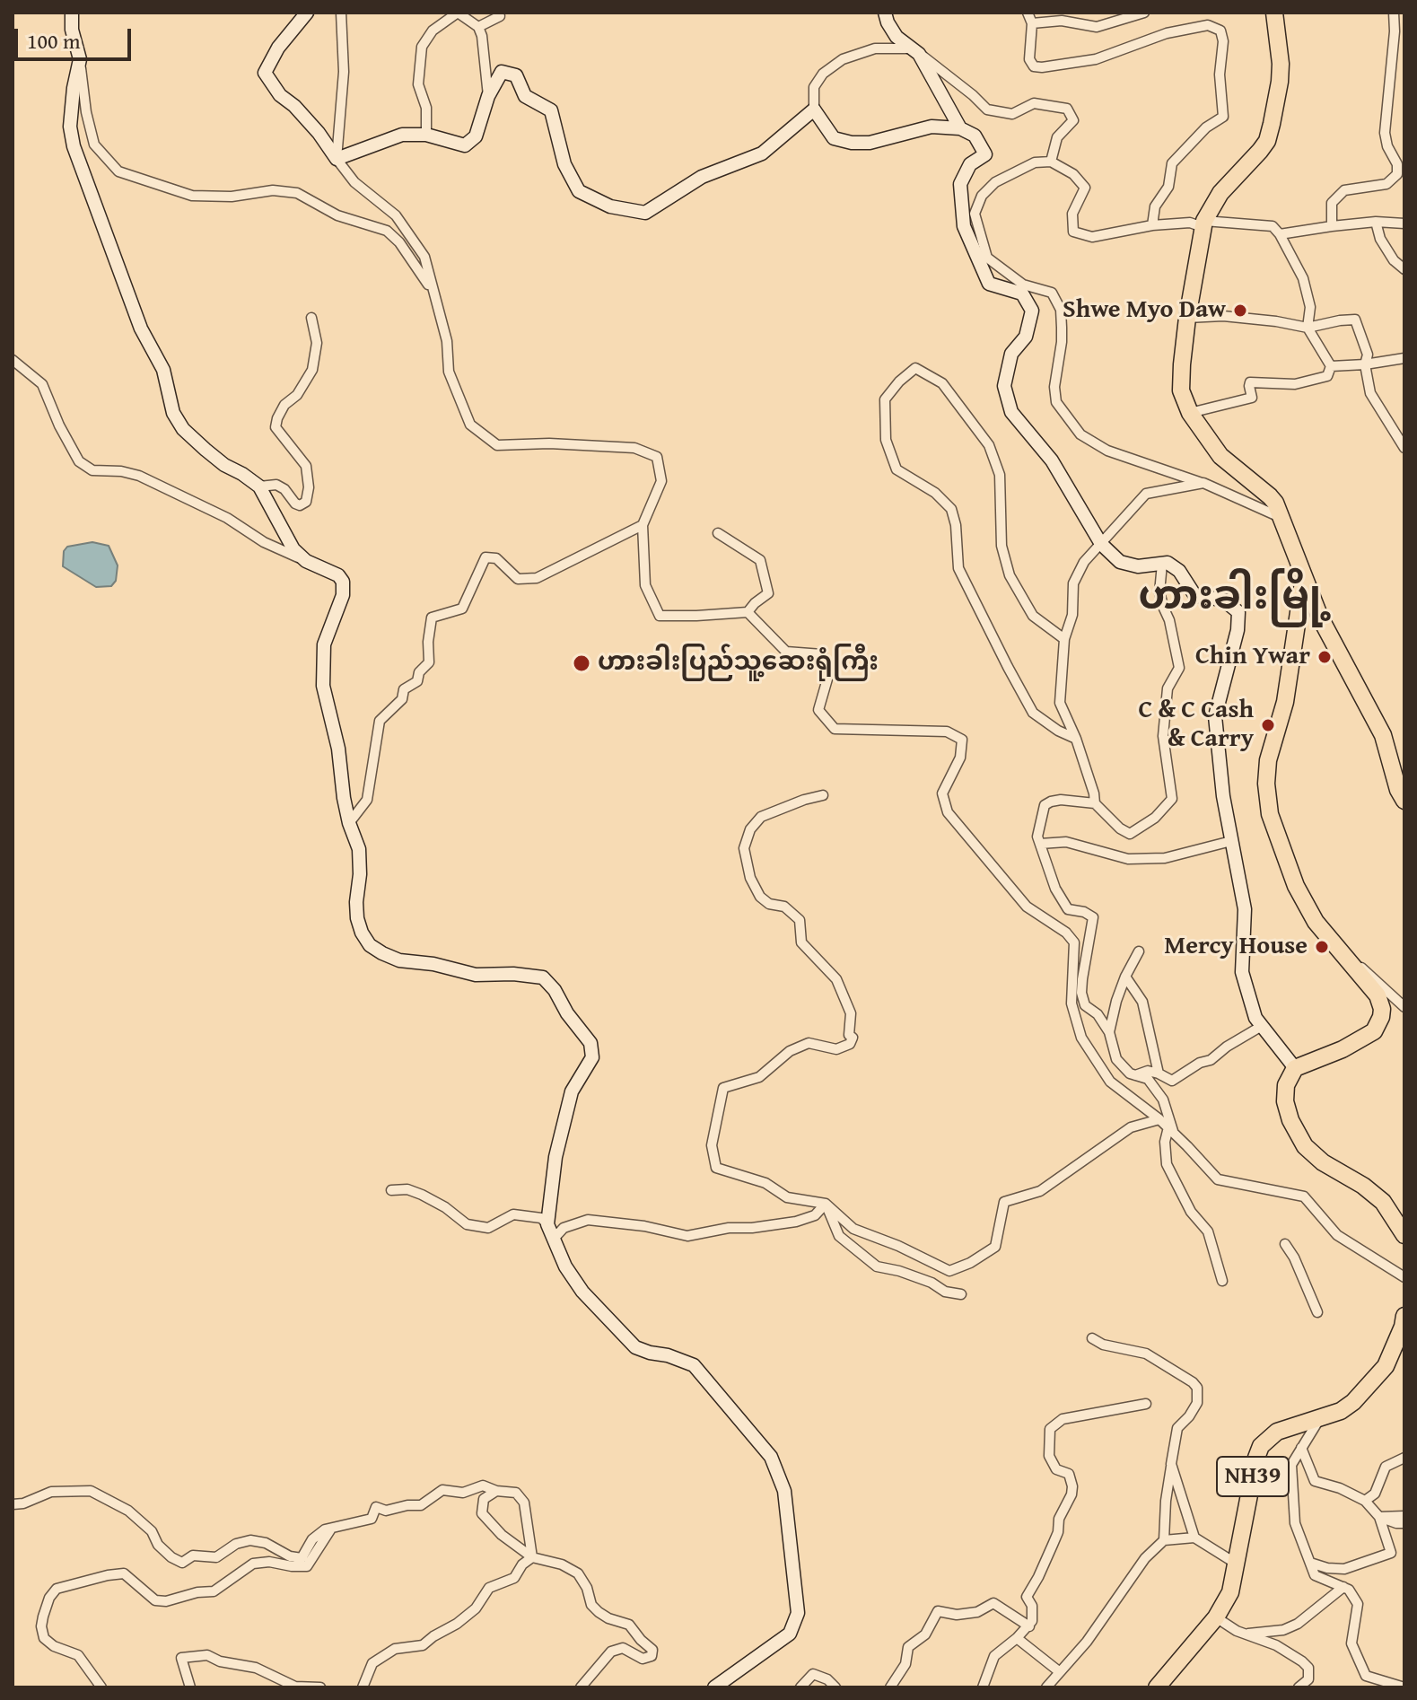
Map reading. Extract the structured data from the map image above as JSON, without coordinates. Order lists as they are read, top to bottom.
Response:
{
  "streets": {
    "highway": ["NH39"]
  },
  "districts": ["ဟားခါးမြို့"],
  "places": [
    "Shwe Myo Daw",
    "Chin Ywar",
    "ဟားခါးပြည်သူ့ဆေးရုံကြီး",
    "C & C Cash & Carry",
    "Mercy House"
  ],
  "scale_bar": "100 m"
}
